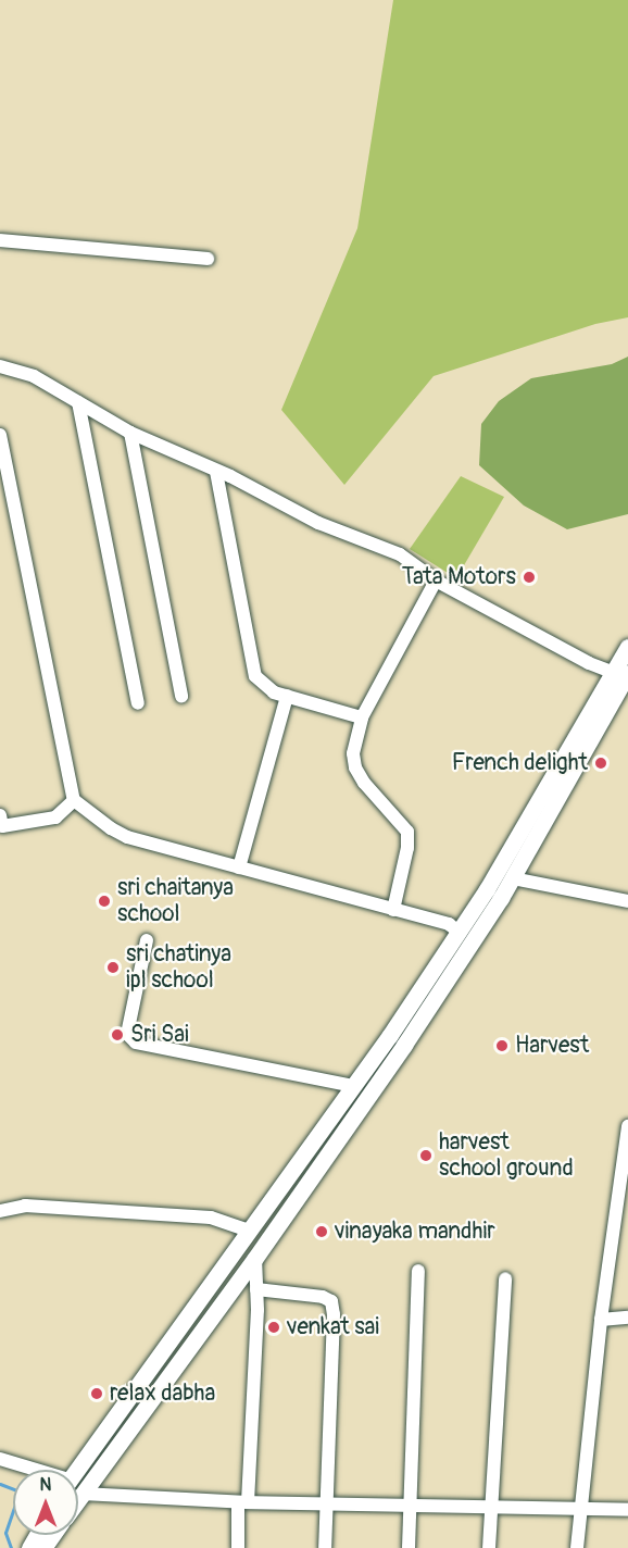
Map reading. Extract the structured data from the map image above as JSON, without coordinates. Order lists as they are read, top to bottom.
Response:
{
  "places": [
    "Tata Motors",
    "French delight",
    "sri chaitanya school",
    "sri chatinya ipl school",
    "Sri Sai",
    "Harvest",
    "harvest school ground",
    "vinayaka mandhir",
    "venkat sai",
    "relax dabha"
  ],
  "north": "top"
}
